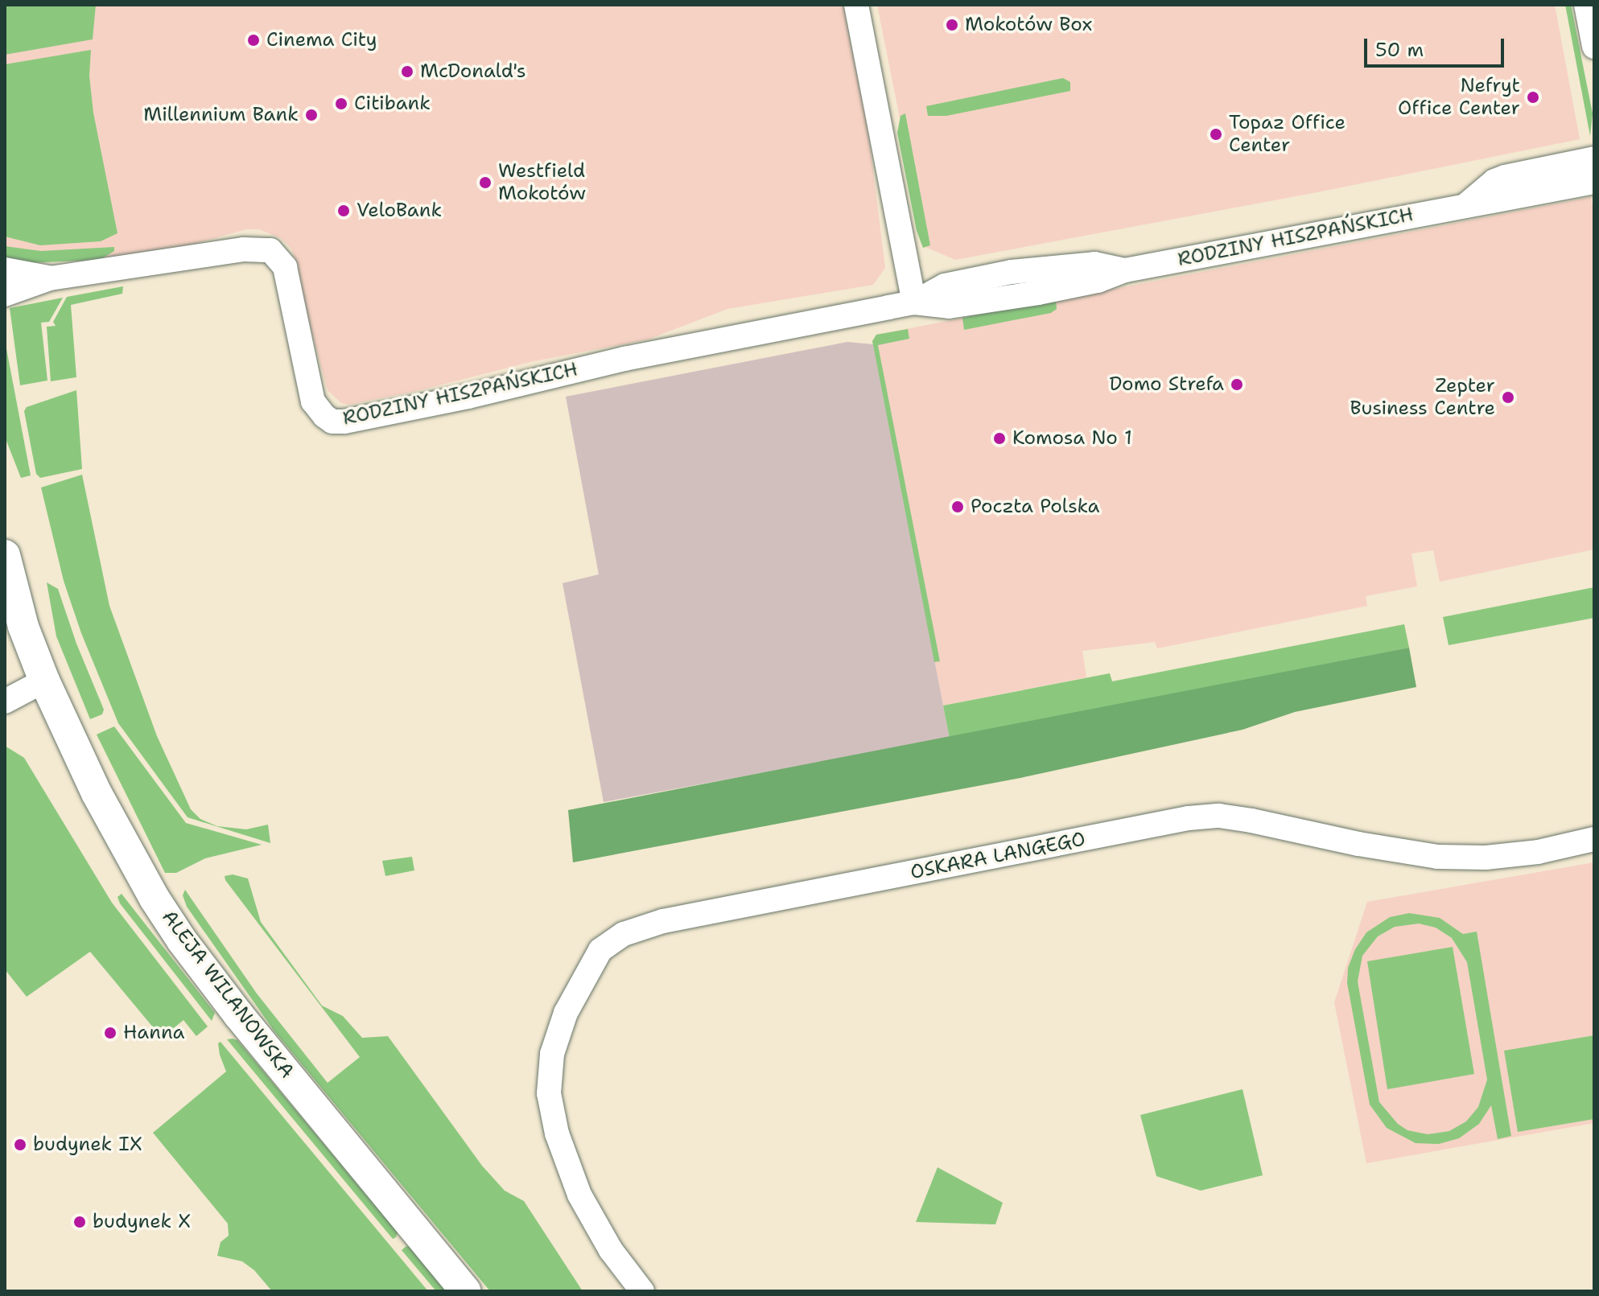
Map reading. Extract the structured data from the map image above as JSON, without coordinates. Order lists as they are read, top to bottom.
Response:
{
  "streets": {
    "main road": ["ALEJA WILANOWSKA"],
    "street": ["RODZINY HISZPAŃSKICH", "OSKARA LANGEGO"]
  },
  "places": [
    "Mokotów Box",
    "Cinema City",
    "McDonald's",
    "Nefryt Office Center",
    "Citibank",
    "Millennium Bank",
    "Topaz Office Center",
    "Westfield Mokotów",
    "VeloBank",
    "Domo Strefa",
    "Zepter Business Centre",
    "Komosa No 1",
    "Poczta Polska",
    "Hanna",
    "budynek IX",
    "budynek X"
  ],
  "scale_bar": "50 m"
}
